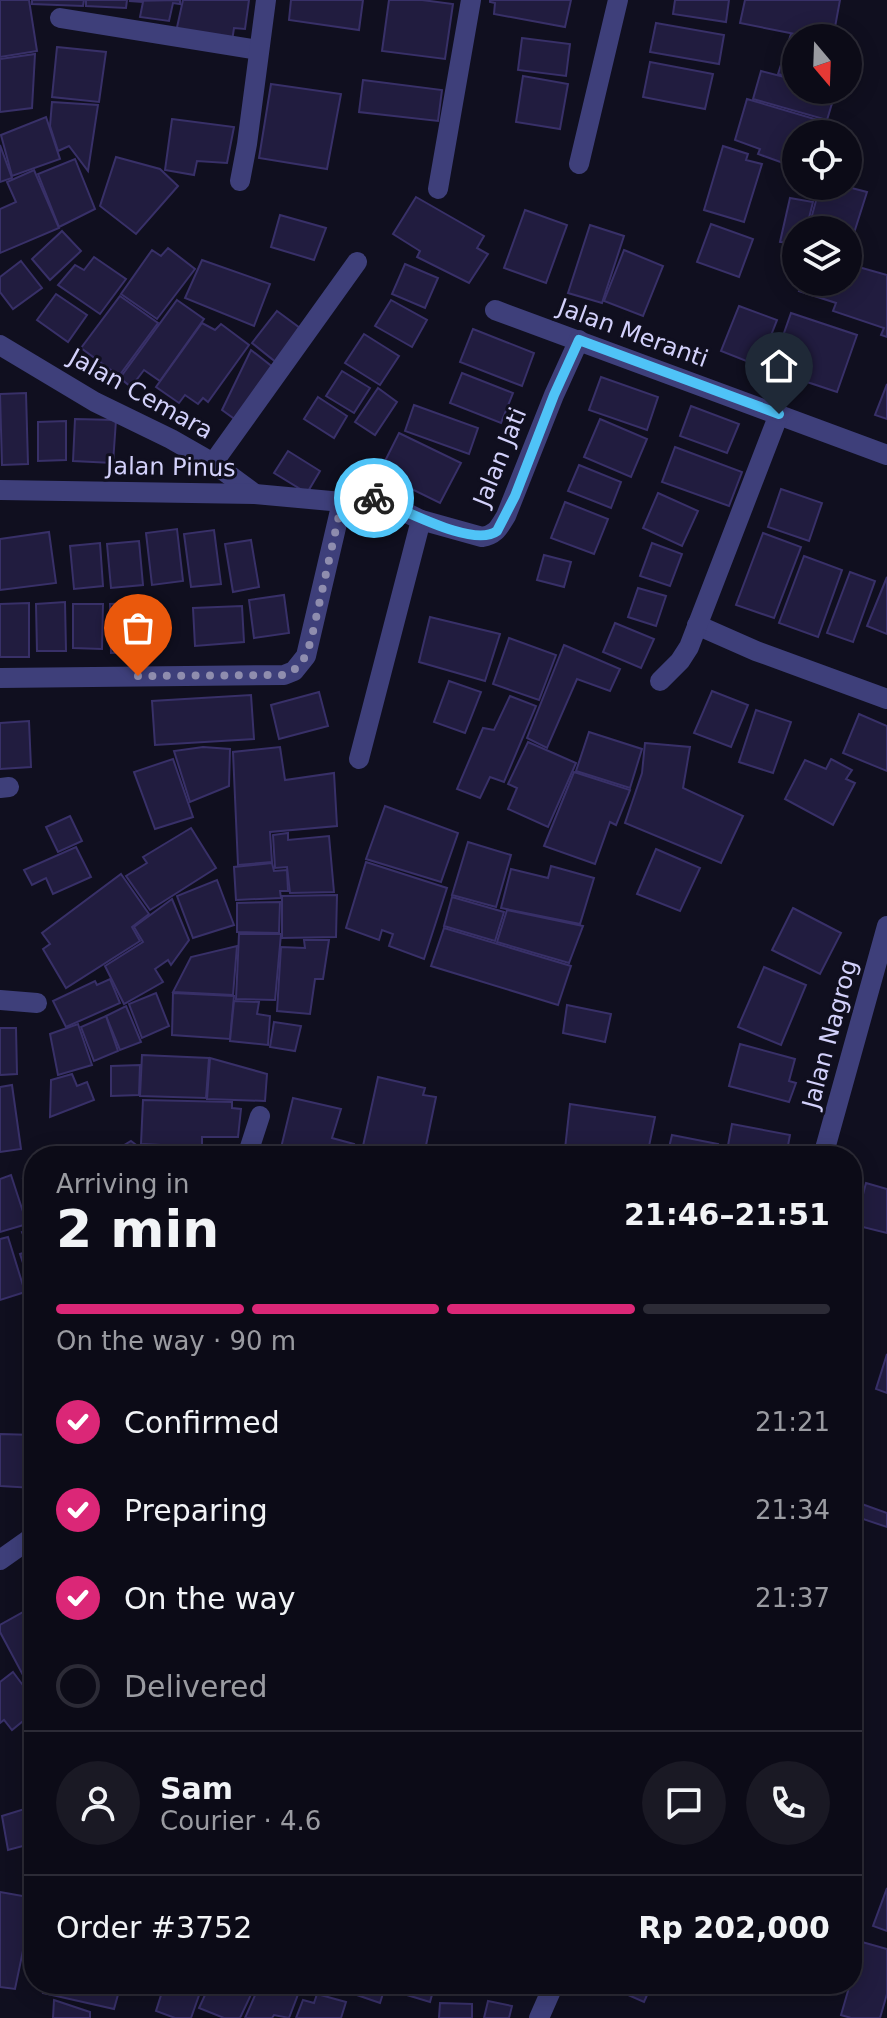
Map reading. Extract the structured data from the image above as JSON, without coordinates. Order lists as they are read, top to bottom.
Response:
{
  "streets": {
    "street": [
      "Jalan Meranti",
      "Jalan Cemara",
      "Jalan Jati",
      "Jalan Pinus",
      "Jalan Nagrog"
    ]
  },
  "crossings": [
    ["Jalan Meranti", "Jalan Jati"],
    ["Jalan Cemara", "Jalan Pinus"],
    ["Jalan Jati", "Jalan Pinus"]
  ],
  "north": "bottom",
  "page": {
    "heading": ["2 min", "Arriving in", "21:46–21:51"],
    "panel": [
      "Sam",
      "Courier · 4.6",
      "Order #3752",
      "Rp 202,000"
    ],
    "bar": "On the way · 90 m",
    "list": [
      ["Confirmed", "21:21"],
      ["Preparing", "21:34"],
      ["On the way", "21:37"],
      "Delivered"
    ]
  }
}
